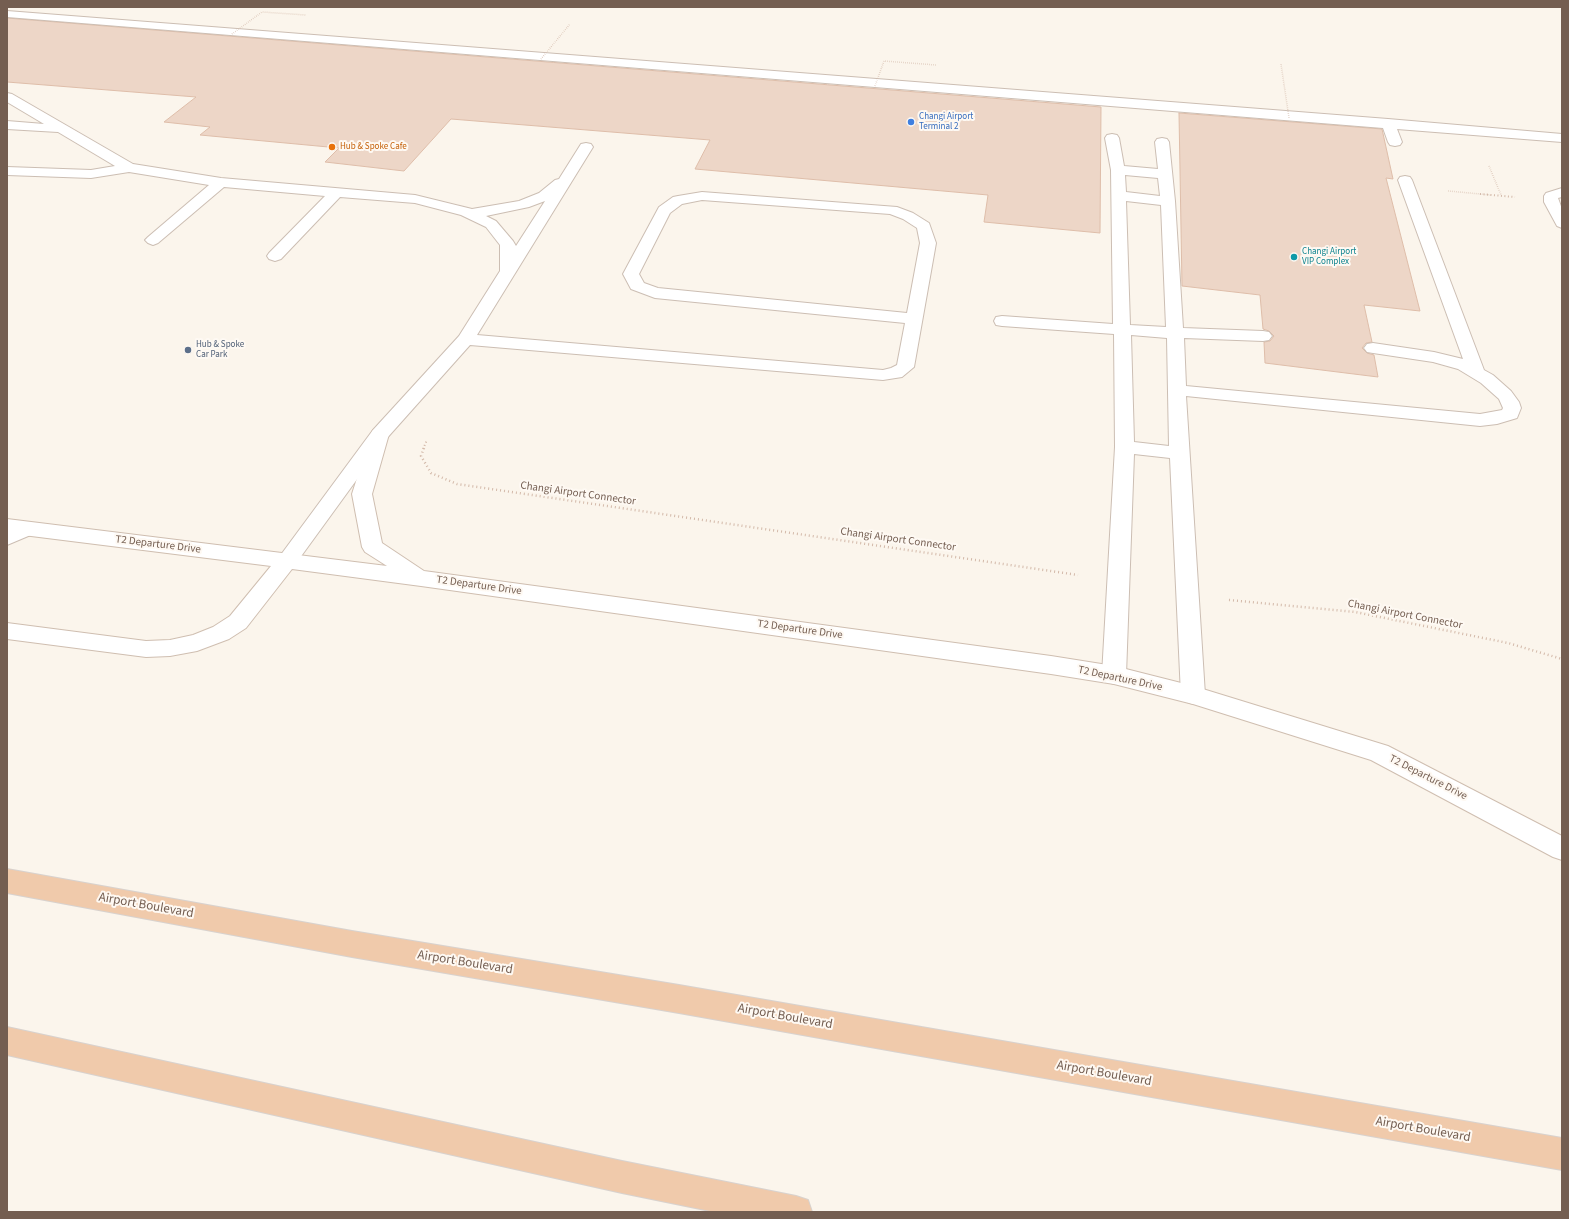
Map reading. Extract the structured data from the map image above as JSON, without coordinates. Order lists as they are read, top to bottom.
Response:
{
  "streets": {
    "highway": ["Airport Boulevard"],
    "main road": ["T2 Departure Drive"],
    "path": ["Changi Airport Connector"]
  },
  "places": [
    "Changi Airport Terminal 2",
    "Hub & Spoke Cafe",
    "Changi Airport VIP Complex",
    "Hub & Spoke Car Park"
  ]
}
